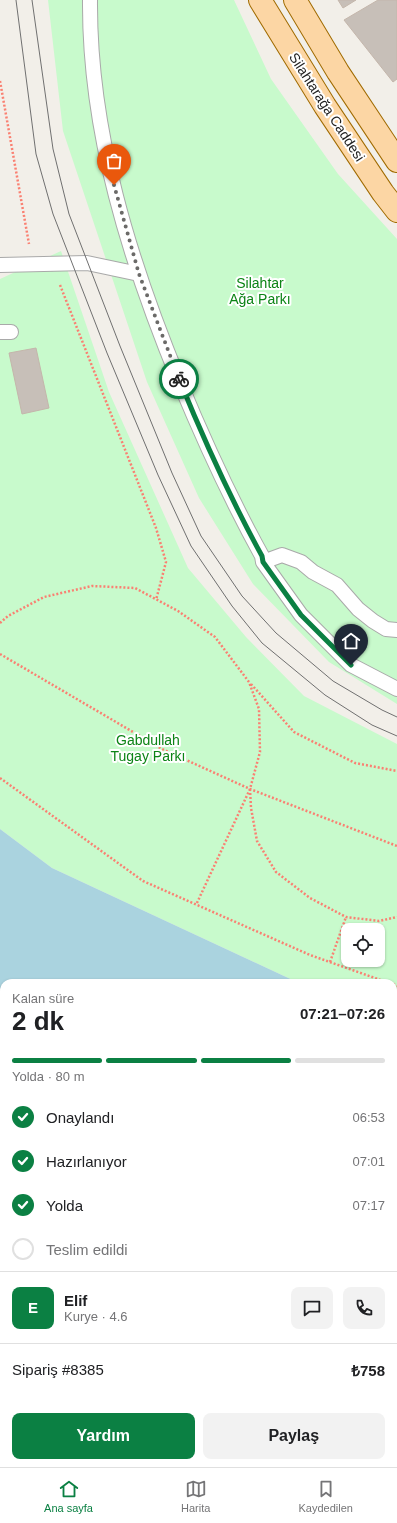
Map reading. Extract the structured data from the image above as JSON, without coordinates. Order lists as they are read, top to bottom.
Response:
{
  "streets": {
    "main road": ["Silahtarağa Caddesi"]
  },
  "parks": ["Silahtar Ağa Parkı", "Gabdullah Tugay Parkı"],
  "page": {
    "heading": ["2 dk", "Kalan süre", "07:21–07:26"],
    "panel": [
      "Elif",
      "Kurye · 4.6",
      "Sipariş #8385",
      "₺758"
    ],
    "bar": "Yolda · 80 m",
    "list": [
      ["Onaylandı", "06:53"],
      ["Hazırlanıyor", "07:01"],
      ["Yolda", "07:17"],
      "Teslim edildi"
    ],
    "round": "E",
    "buttons": ["Yardım", "Paylaş"],
    "tabs": ["Ana sayfa", "Harita", "Kaydedilen"]
  }
}
